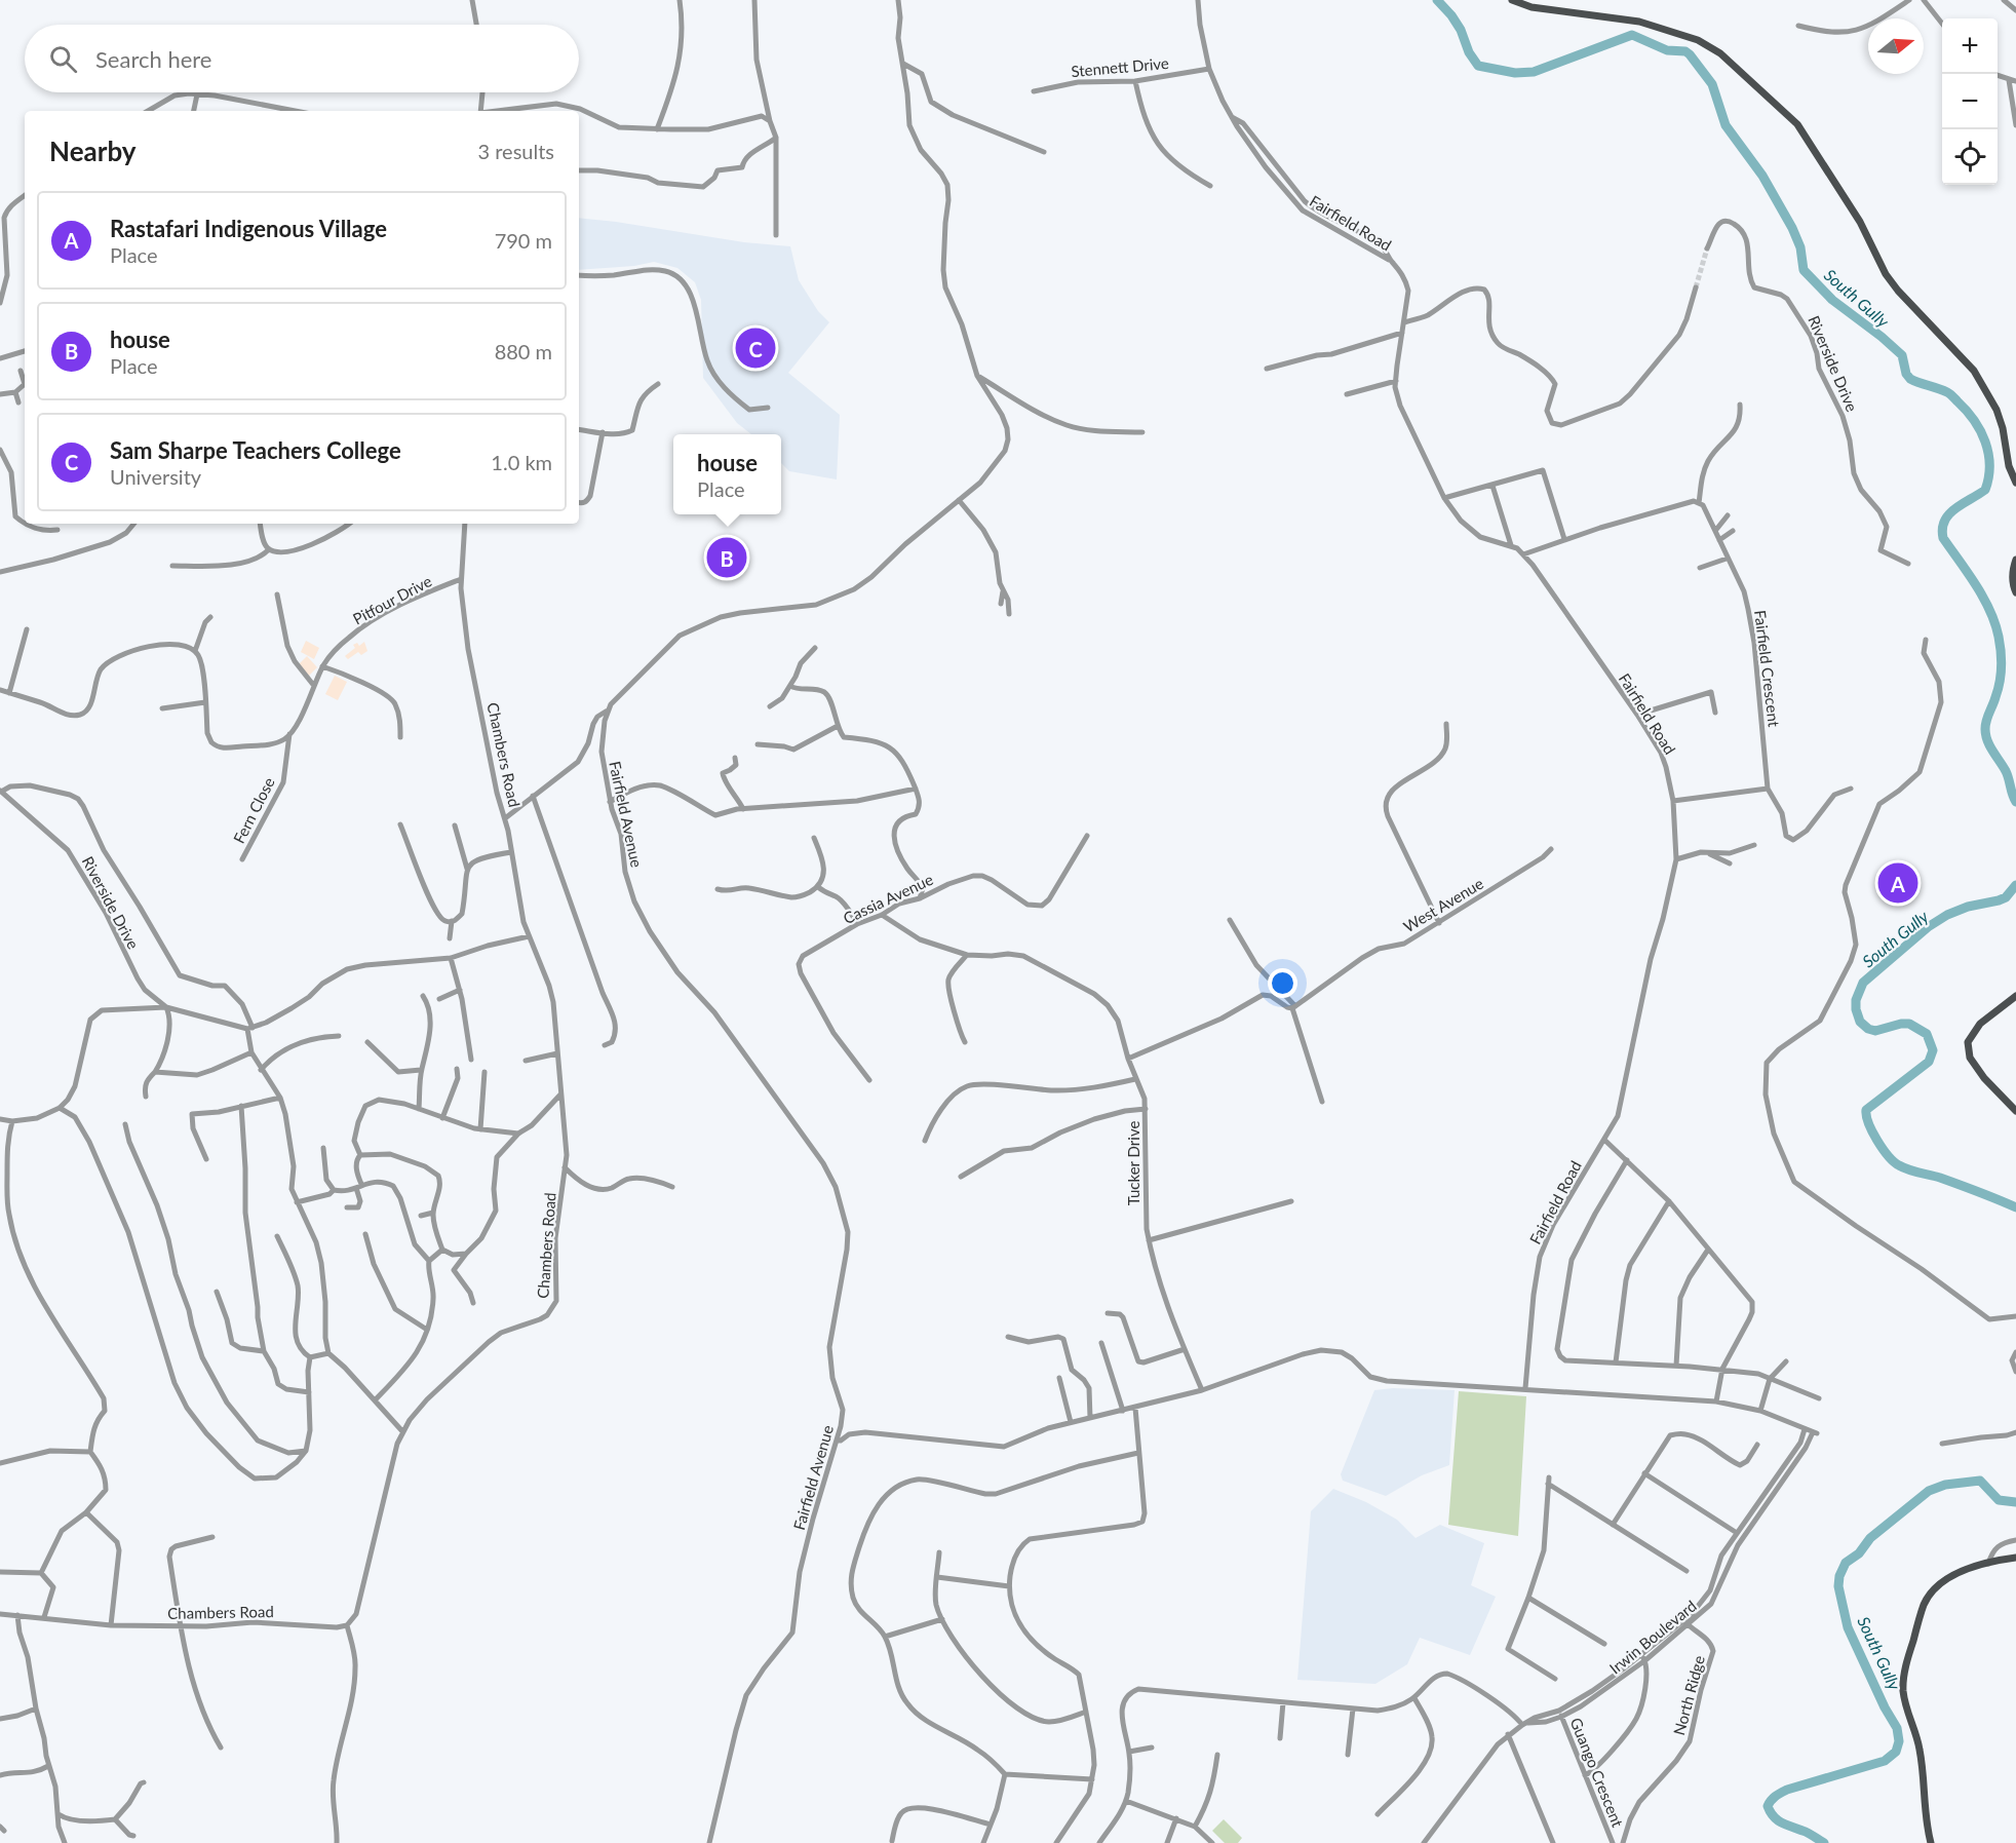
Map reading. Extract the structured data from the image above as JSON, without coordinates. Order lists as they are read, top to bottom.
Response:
{
  "streets": {
    "street": [
      "Stennett Drive",
      "Fairfield Road",
      "Riverside Drive",
      "Pitfour Drive",
      "Fairfield Crescent",
      "Chambers Road",
      "Fern Close",
      "Fairfield Avenue",
      "Cassia Avenue",
      "West Avenue",
      "Tucker Drive",
      "Irwin Boulevard",
      "North Ridge",
      "Guango Crescent"
    ]
  },
  "crossings": [
    ["Stennett Drive", "Fairfield Road"],
    ["Pitfour Drive", "Chambers Road"],
    ["Pitfour Drive", "Fern Close"],
    ["Cassia Avenue", "Tucker Drive"],
    ["Irwin Boulevard", "North Ridge"],
    ["Irwin Boulevard", "Guango Crescent"]
  ],
  "water": ["South Gully"],
  "north": "right",
  "page": {
    "map_buttons": ["+", "−"],
    "search": "Search here",
    "heading": ["Nearby", "3 results"],
    "list": [
      {
        "mark": "A",
        "name": "Rastafari Indigenous Village",
        "note": "Place",
        "value": "790 m"
      },
      {
        "mark": "B",
        "name": "house",
        "note": "Place",
        "value": "880 m"
      },
      {
        "mark": "C",
        "name": "Sam Sharpe Teachers College",
        "note": "University",
        "value": "1.0 km"
      }
    ],
    "pins": ["C", "B", "A"],
    "popup": ["house", "Place"]
  }
}
